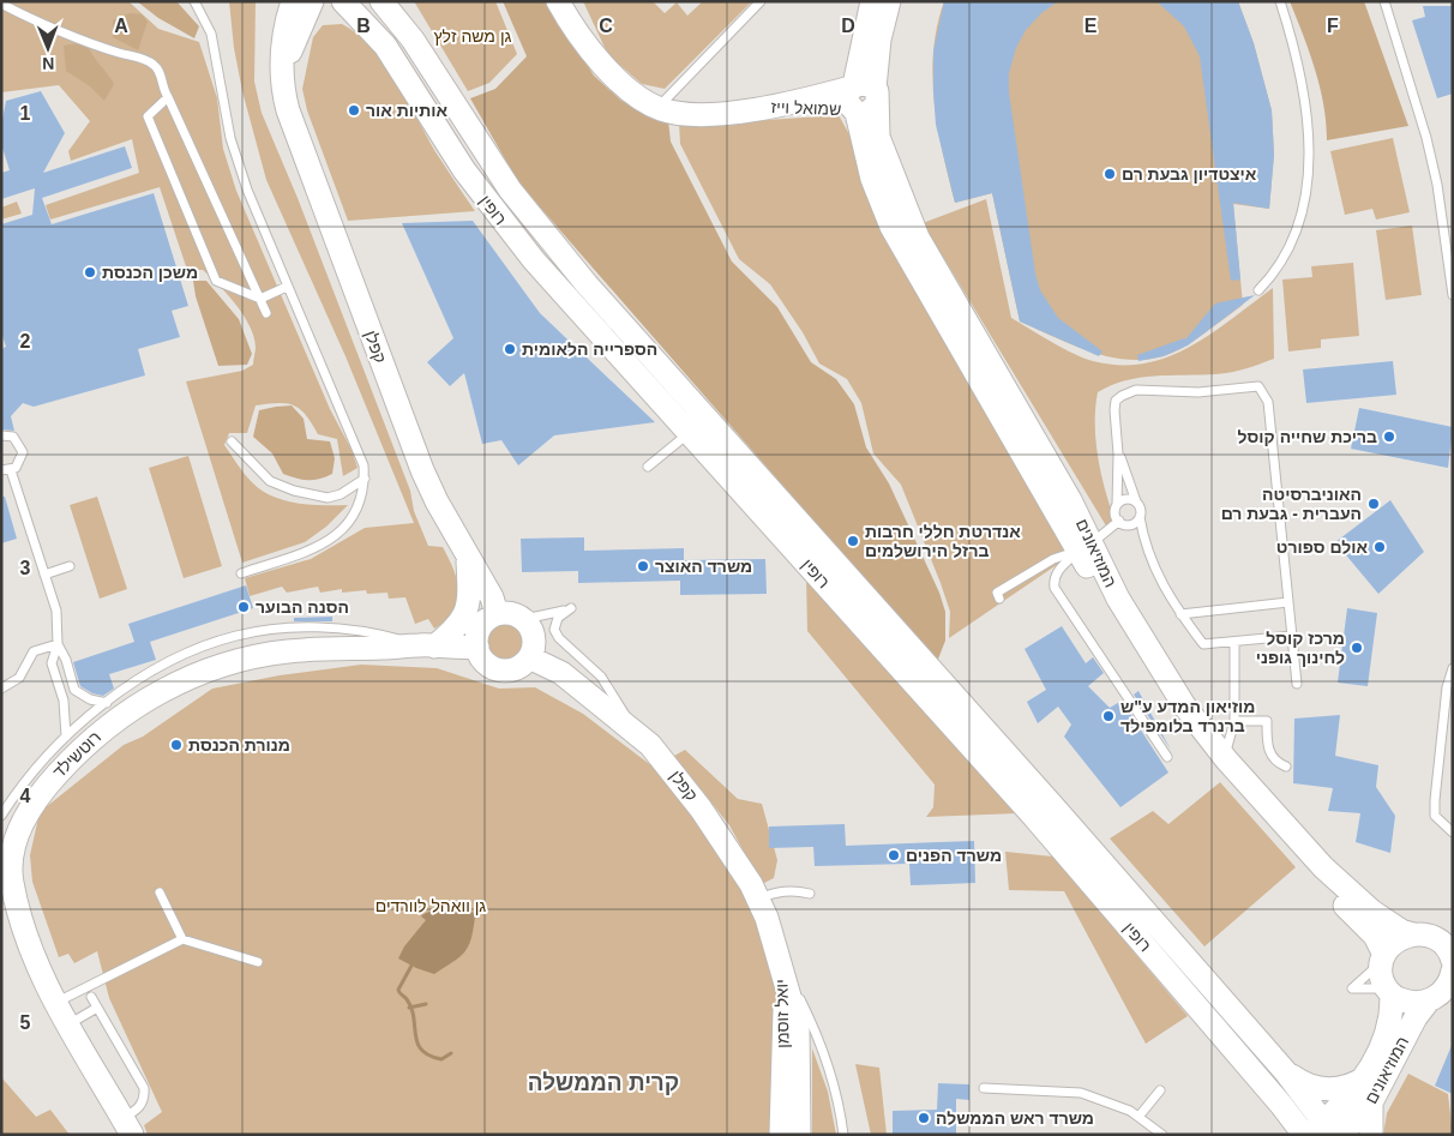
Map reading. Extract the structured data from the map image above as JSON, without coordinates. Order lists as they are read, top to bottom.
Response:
{
  "streets": {
    "street": [
      "שמואל וייז",
      "רופין",
      "קפלן",
      "המוזיאונים",
      "רוטשילד",
      "יואל זוסמן"
    ]
  },
  "crossings": [
    ["שמואל וייז", "המוזיאונים"],
    ["רופין", "המוזיאונים"],
    ["קפלן", "רוטשילד"],
    ["קפלן", "יואל זוסמן"]
  ],
  "districts": ["קרית הממשלה"],
  "parks": ["גן משה זלץ", "גן וואהל לוורדים"],
  "places": [
    "אותיות אור",
    "איצטדיון גבעת רם",
    "משכן הכנסת",
    "הספרייה הלאומית",
    "בריכת שחייה קוסל",
    "האוניברסיטה העברית - גבעת רם",
    "אנדרטת חללי חרבות ברזל הירושלמים",
    "אולם ספורט",
    "משרד האוצר",
    "הסנה הבוער",
    "מרכז קוסל לחינוך גופני",
    "מוזיאון המדע ע\"ש ברנרד בלומפילד",
    "מנורת הכנסת",
    "משרד הפנים",
    "משרד ראש הממשלה"
  ],
  "north": "bottom",
  "grid": {
    "columns": [
      "A",
      "B",
      "C",
      "D",
      "E",
      "F"
    ],
    "rows": [
      "1",
      "2",
      "3",
      "4",
      "5"
    ]
  }
}
